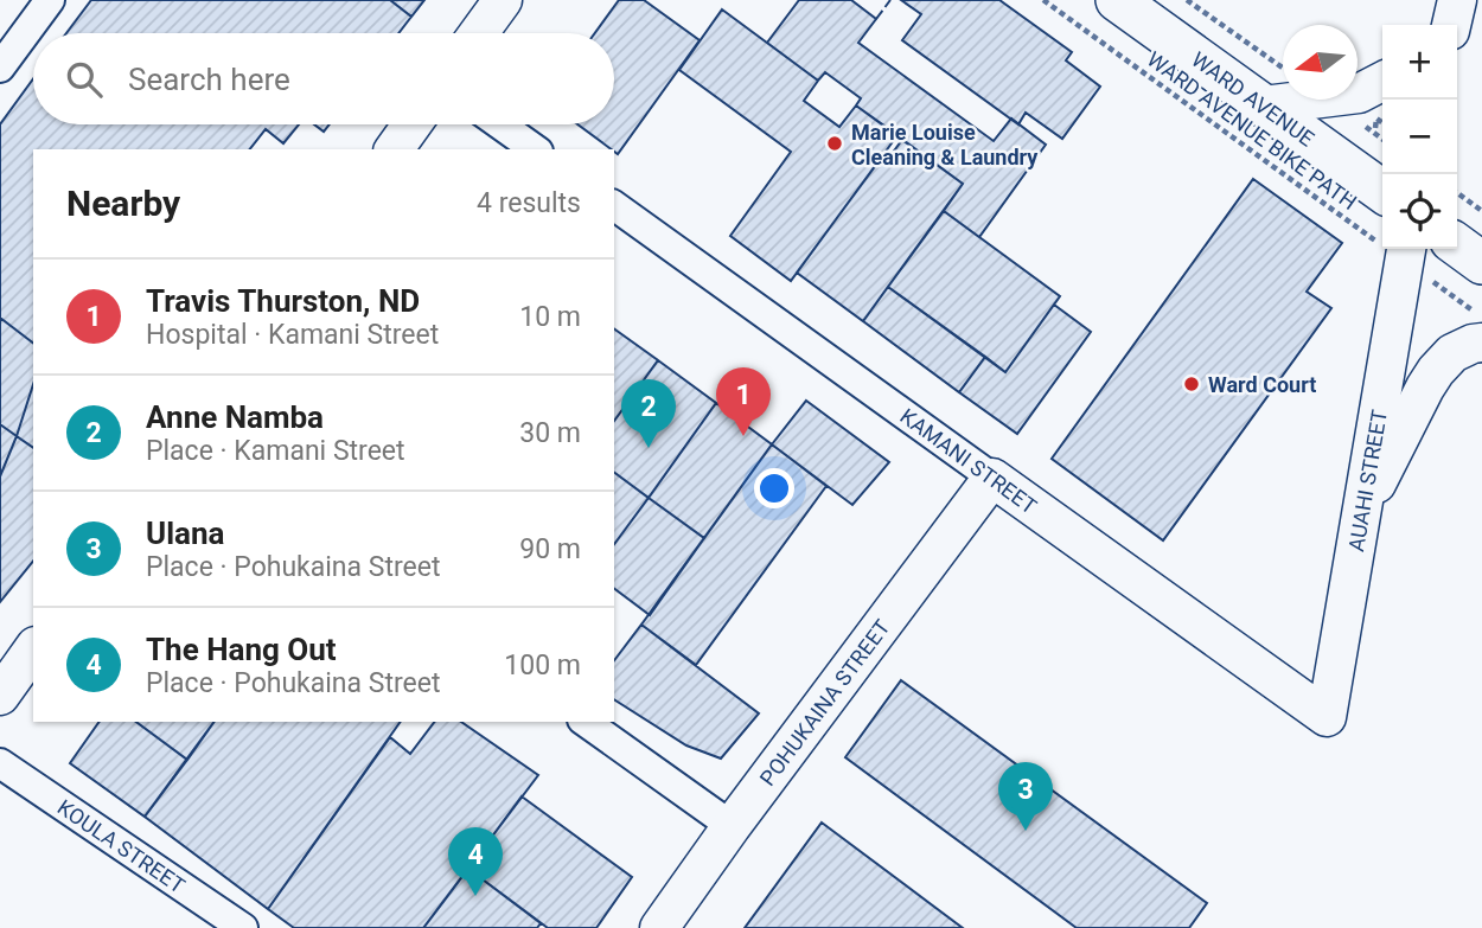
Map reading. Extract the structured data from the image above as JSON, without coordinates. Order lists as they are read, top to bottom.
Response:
{
  "streets": {
    "main road": ["WARD AVENUE"],
    "street": [
      "KAMANI STREET",
      "AUAHI STREET",
      "POHUKAINA STREET",
      "KOULA STREET"
    ],
    "path": ["WARD AVENUE BIKE PATH"]
  },
  "crossings": [
    ["WARD AVENUE BIKE PATH", "AUAHI STREET"],
    ["KAMANI STREET", "AUAHI STREET"],
    ["KAMANI STREET", "POHUKAINA STREET"]
  ],
  "places": ["Marie Louise Cleaning & Laundry", "Ward Court"],
  "north": "left",
  "page": {
    "map_buttons": ["+", "−"],
    "search": "Search here",
    "heading": ["Nearby", "4 results"],
    "list": [
      {
        "mark": "1",
        "name": "Travis Thurston, ND",
        "note": "Hospital · Kamani Street",
        "value": "10 m"
      },
      {
        "mark": "2",
        "name": "Anne Namba",
        "note": "Place · Kamani Street",
        "value": "30 m"
      },
      {
        "mark": "3",
        "name": "Ulana",
        "note": "Place · Pohukaina Street",
        "value": "90 m"
      },
      {
        "mark": "4",
        "name": "The Hang Out",
        "note": "Place · Pohukaina Street",
        "value": "100 m"
      }
    ],
    "pins": [
      "1",
      "2",
      "3",
      "4"
    ]
  }
}
